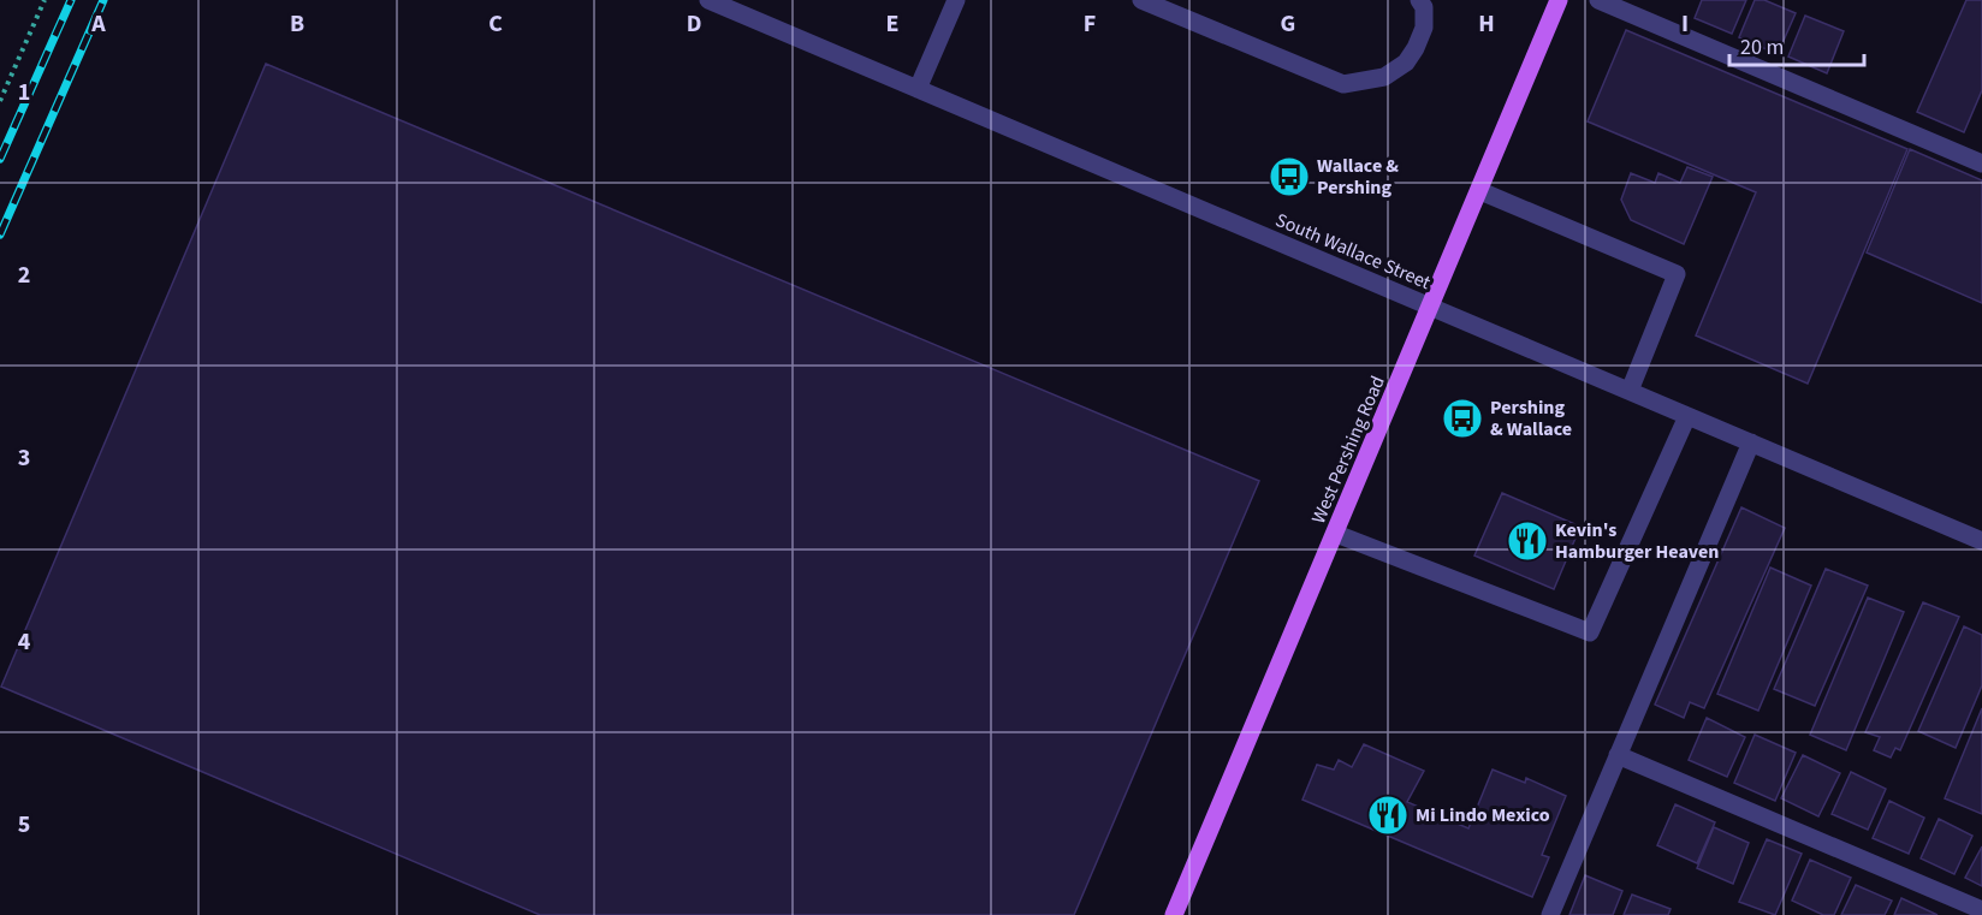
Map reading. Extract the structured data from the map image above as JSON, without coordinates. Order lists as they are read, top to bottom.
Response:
{
  "streets": {
    "main road": ["West Pershing Road"],
    "street": ["South Wallace Street"]
  },
  "crossings": [
    ["South Wallace Street", "West Pershing Road"]
  ],
  "places": {
    "bus stop": ["Wallace & Pershing", "Pershing & Wallace"],
    "restaurant": ["Kevin's Hamburger Heaven", "Mi Lindo Mexico"]
  },
  "scale_bar": "20 m",
  "grid": {
    "columns": [
      "A",
      "B",
      "C",
      "D",
      "E",
      "F",
      "G",
      "H",
      "I"
    ],
    "rows": [
      "1",
      "2",
      "3",
      "4",
      "5"
    ]
  }
}
